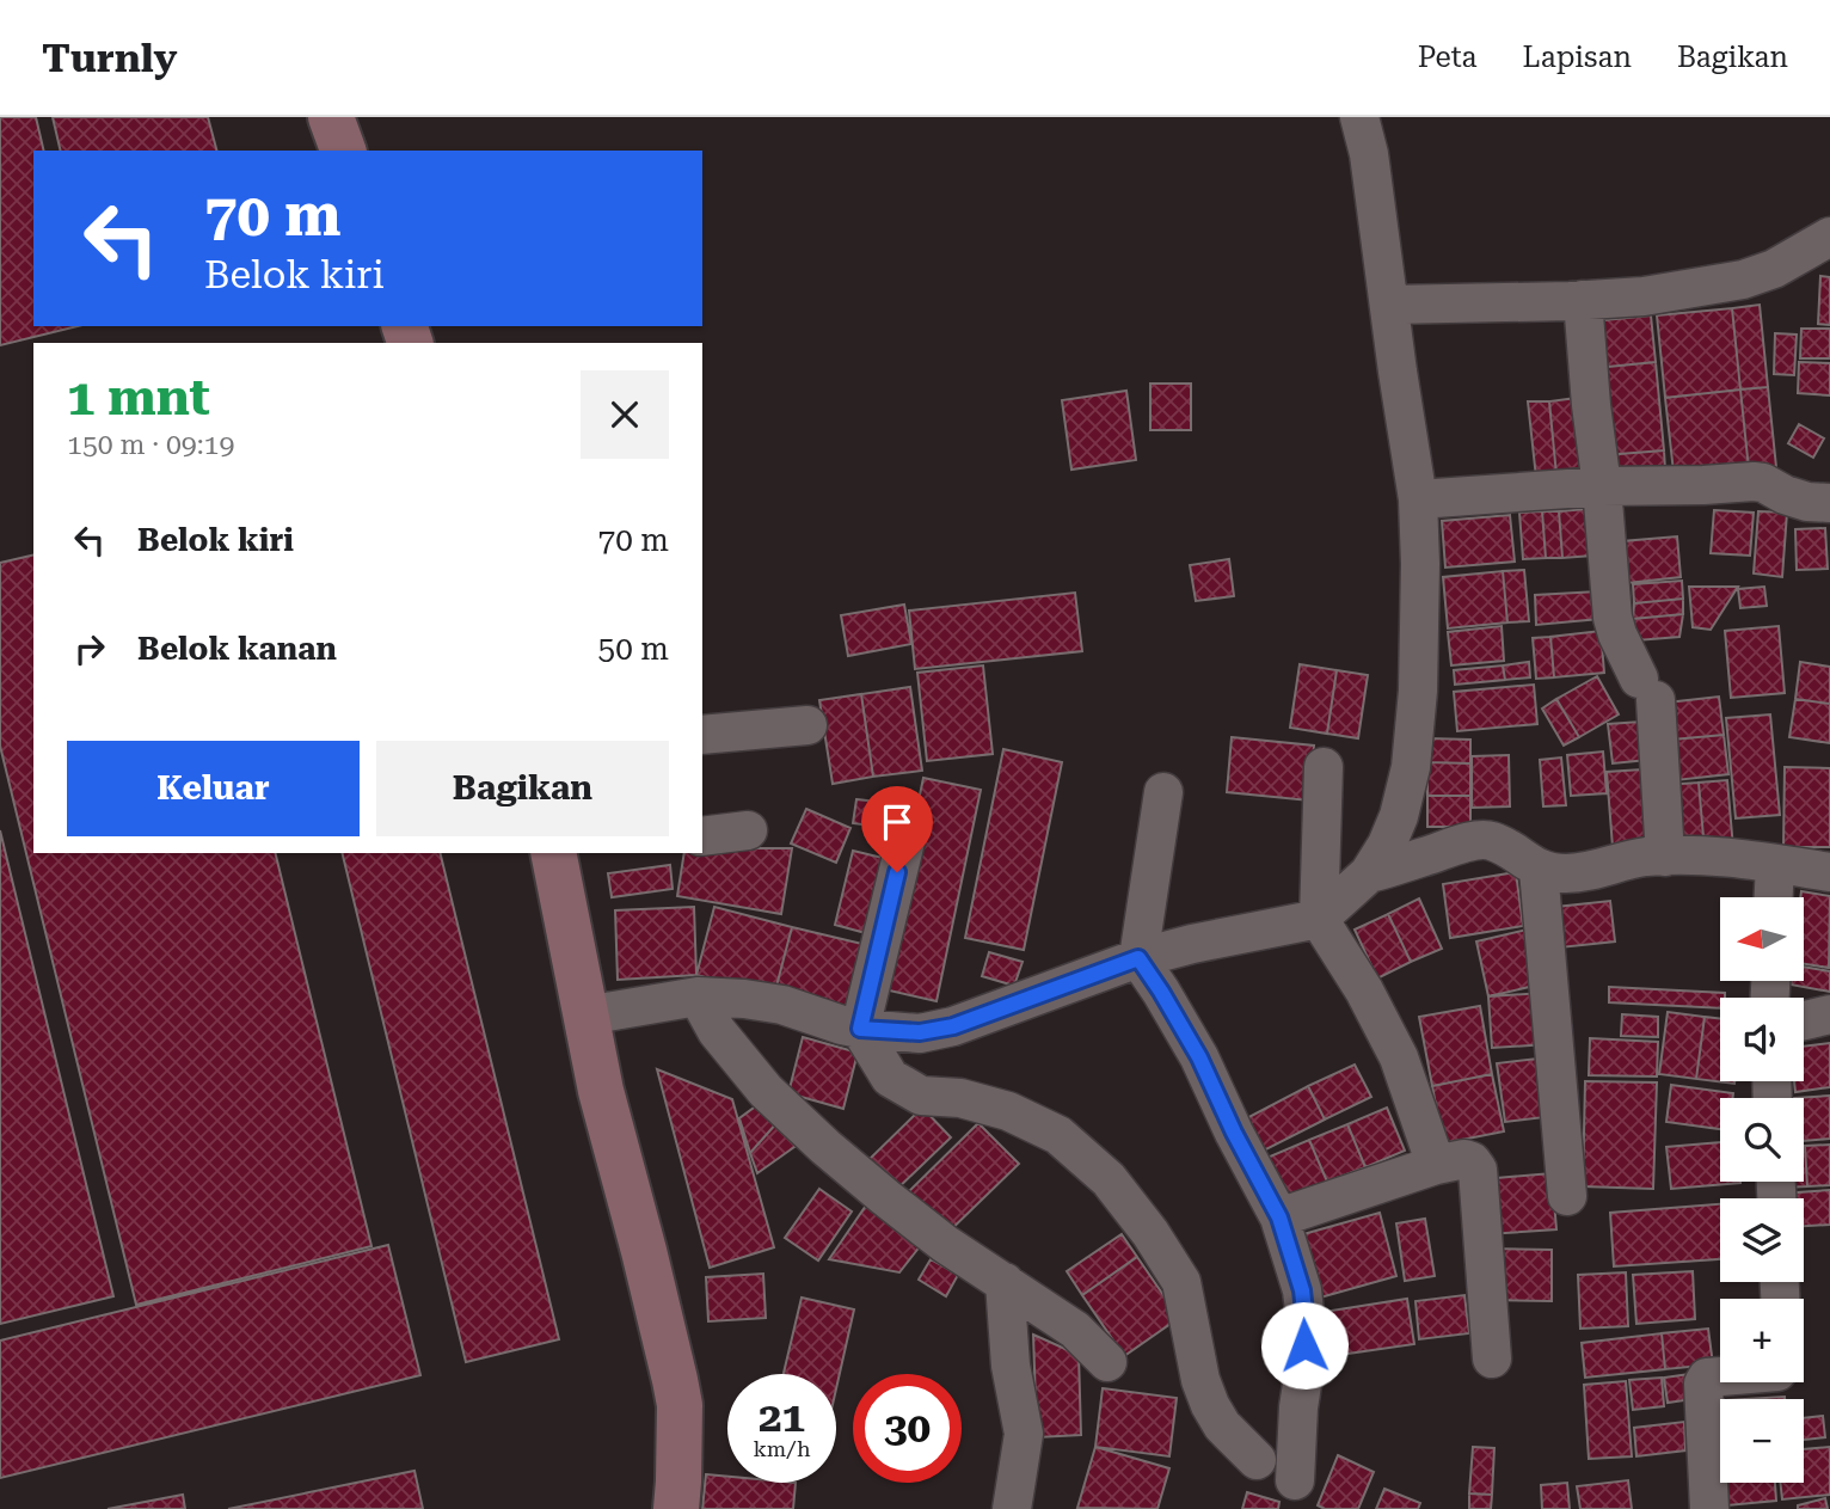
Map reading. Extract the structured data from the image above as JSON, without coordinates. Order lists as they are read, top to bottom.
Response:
{
  "north": "left",
  "page": {
    "header": "Turnly",
    "nav": ["Peta", "Lapisan", "Bagikan"],
    "turn": ["70 m", "Belok kiri"],
    "heading": ["1 mnt", "150 m · 09:19"],
    "list": [
      {
        "name": "Belok kiri",
        "value": "70 m"
      },
      {
        "name": "Belok kanan",
        "value": "50 m"
      }
    ],
    "buttons": ["Keluar", "Bagikan"],
    "map_buttons": ["+", "−"],
    "speed": "21 km/h",
    "limit": "30"
  }
}
